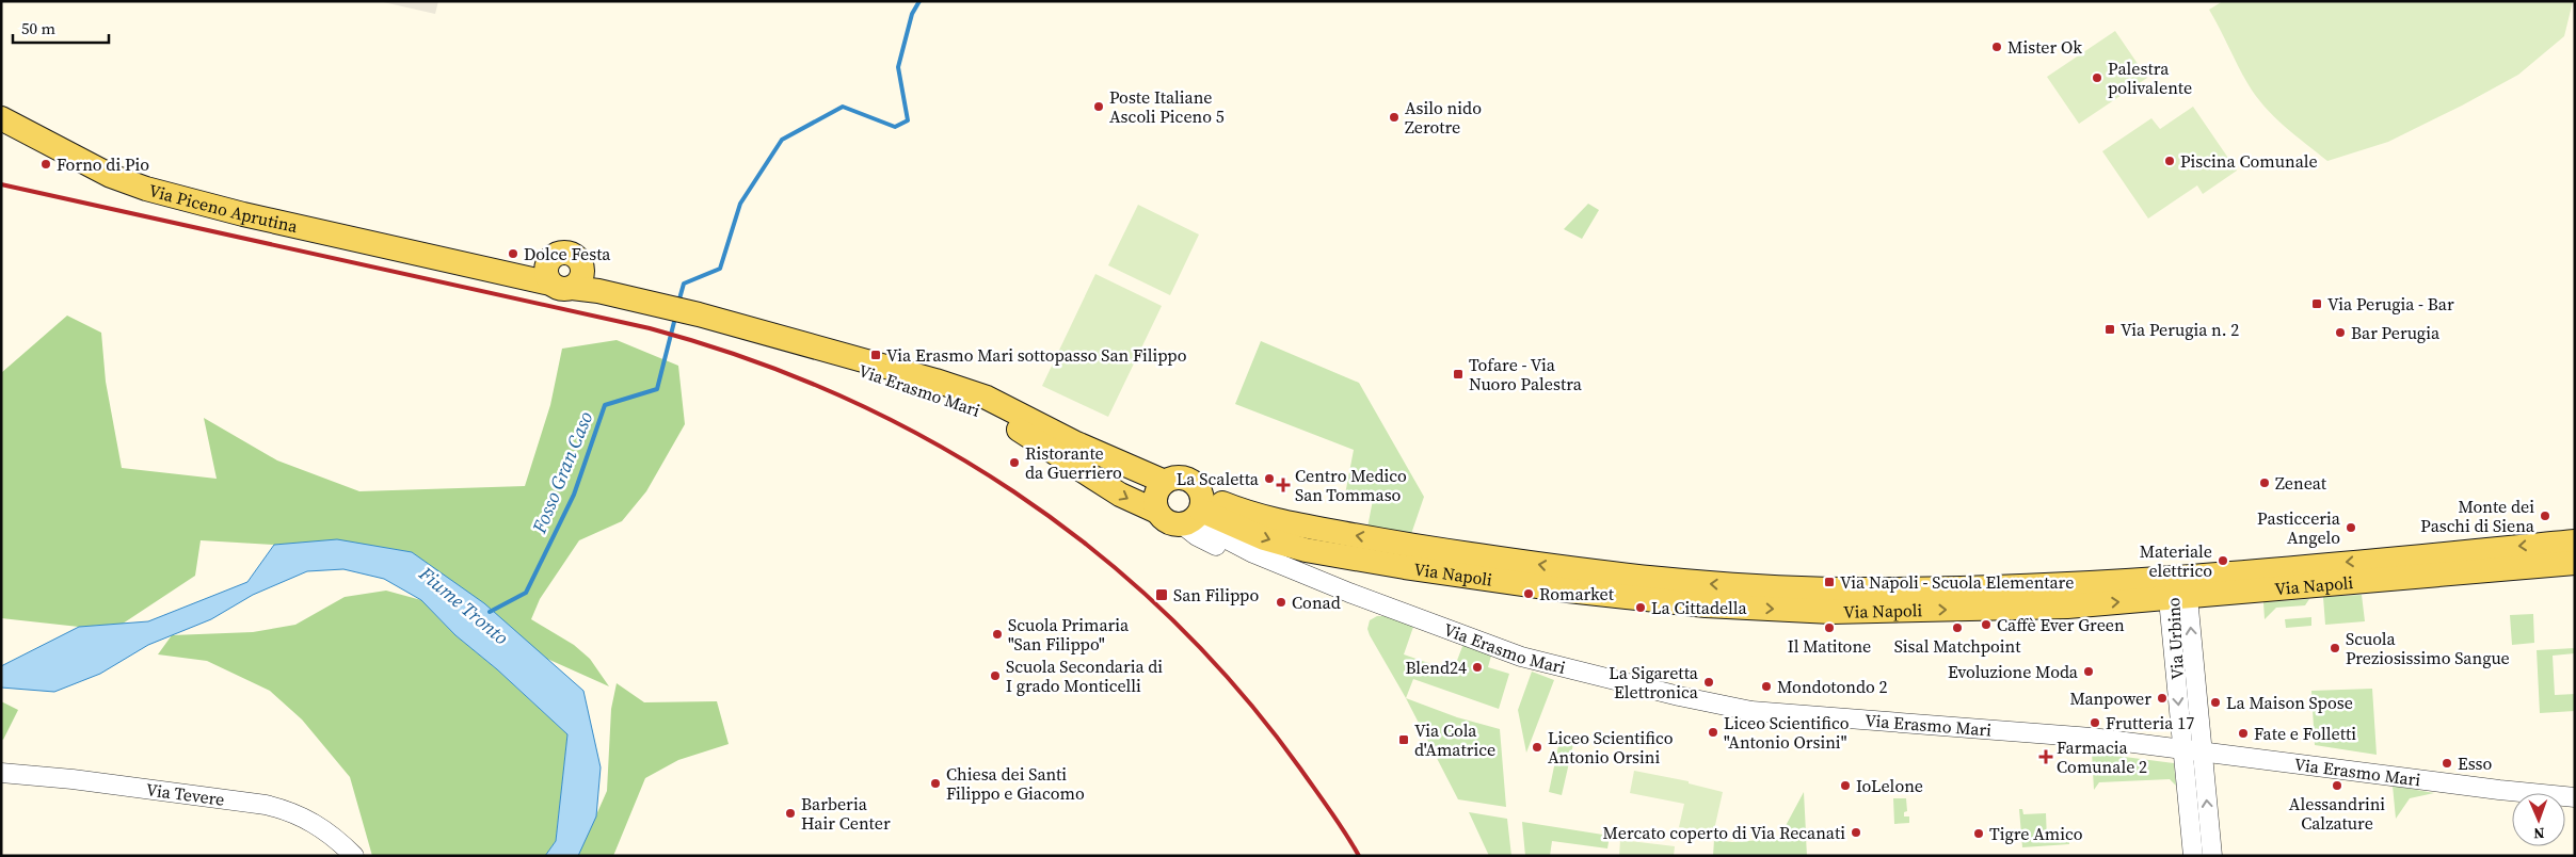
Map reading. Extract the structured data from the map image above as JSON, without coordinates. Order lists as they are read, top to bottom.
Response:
{
  "streets": {
    "main road": ["Via Piceno Aprutina", "Via Erasmo Mari", "Via Napoli"],
    "street": ["Via Urbino", "Via Tevere"]
  },
  "crossings": [
    ["Via Piceno Aprutina", "Via Erasmo Mari"],
    ["Via Erasmo Mari", "Via Napoli"],
    ["Via Erasmo Mari", "Via Urbino"],
    ["Via Napoli", "Via Urbino"]
  ],
  "water": ["Fosso Gran Caso", "Fiume Tronto"],
  "places": {
    "other": [
      "Mister Ok",
      "Palestra polivalente",
      "Poste Italiane Ascoli Piceno 5",
      "Asilo nido Zerotre",
      "Piscina Comunale",
      "Forno di Pio",
      "Dolce Festa",
      "Bar Perugia",
      "Ristorante da Guerriero",
      "La Scaletta",
      "Zeneat",
      "Monte dei Paschi di Siena",
      "Pasticceria Angelo",
      "Materiale elettrico",
      "Romarket",
      "Conad",
      "La Cittadella",
      "Caffè Ever Green",
      "Il Matitone",
      "Sisal Matchpoint",
      "Scuola Primaria \"San Filippo\"",
      "Scuola Preziosissimo Sangue",
      "Blend24",
      "Evoluzione Moda",
      "Scuola Secondaria di I grado Monticelli",
      "La Sigaretta Elettronica",
      "Mondotondo 2",
      "Manpower",
      "La Maison Spose",
      "Frutteria 17",
      "Liceo Scientifico \"Antonio Orsini\"",
      "Fate e Folletti",
      "Liceo Scientifico Antonio Orsini",
      "Esso",
      "Chiesa dei Santi Filippo e Giacomo",
      "IoLelone",
      "Alessandrini Calzature",
      "Barberia Hair Center",
      "Mercato coperto di Via Recanati",
      "Tigre Amico"
    ],
    "transit": [
      "Via Perugia - Bar",
      "Via Perugia n. 2",
      "Via Erasmo Mari sottopasso San Filippo",
      "Tofare - Via Nuoro Palestra",
      "Via Napoli - Scuola Elementare",
      "San Filippo",
      "Via Cola d'Amatrice"
    ],
    "health": ["Centro Medico San Tommaso", "Farmacia Comunale 2"]
  },
  "scale_bar": "50 m",
  "north": "bottom"
}
